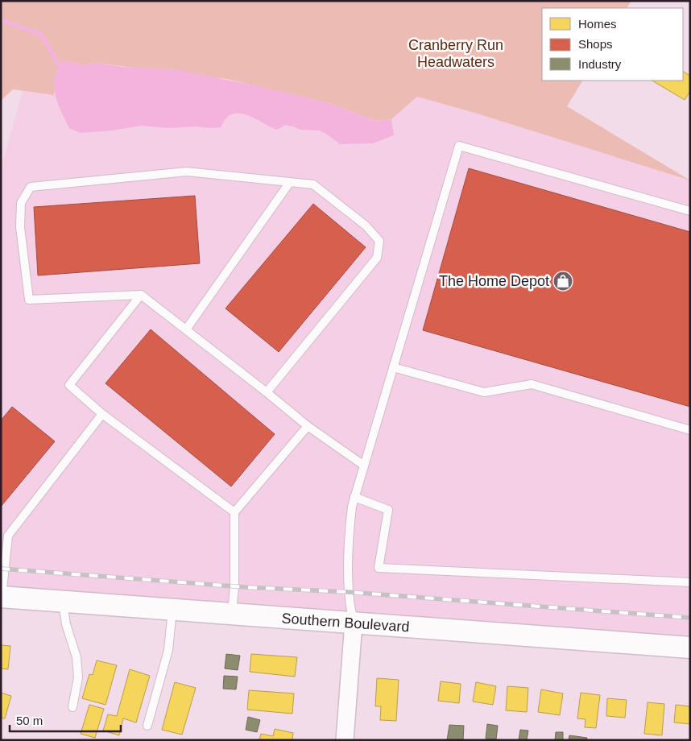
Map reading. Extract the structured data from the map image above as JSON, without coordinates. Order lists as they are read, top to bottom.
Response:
{
  "streets": {
    "street": ["Southern Boulevard"]
  },
  "parks": ["Cranberry Run Headwaters"],
  "places": {
    "shop": ["The Home Depot"]
  },
  "legend": ["Homes", "Shops", "Industry"],
  "scale_bar": "50 m"
}
